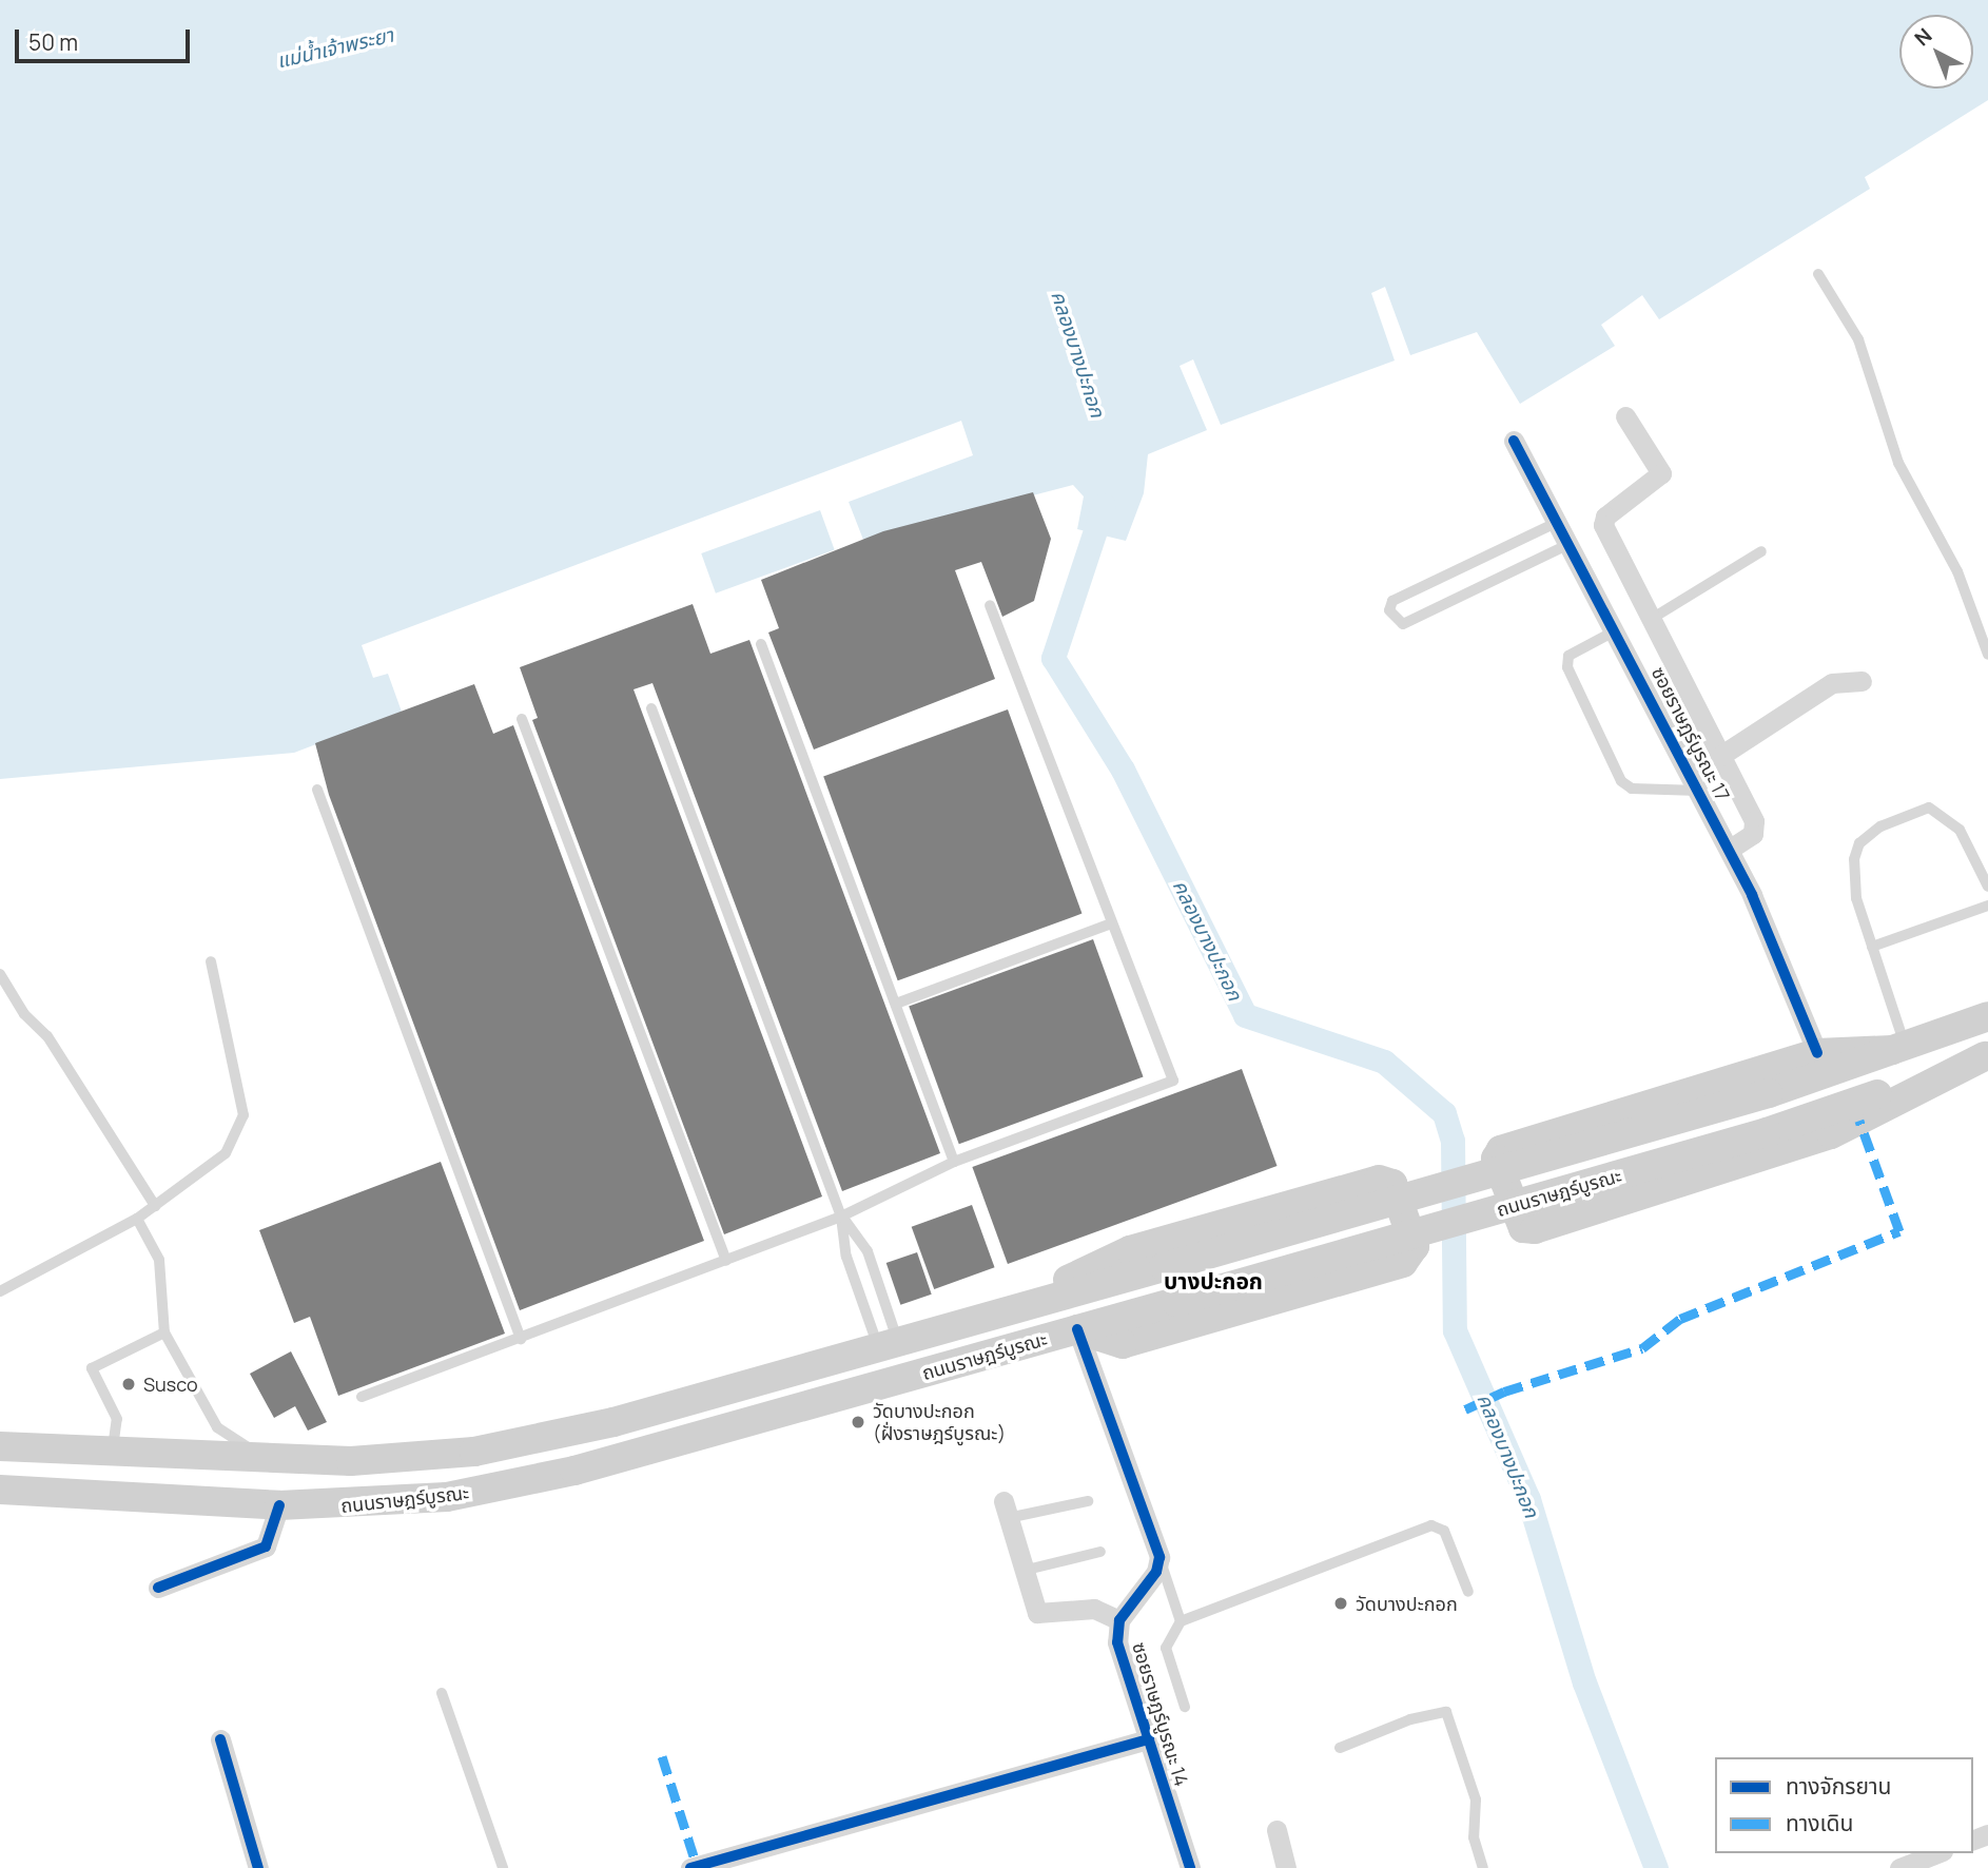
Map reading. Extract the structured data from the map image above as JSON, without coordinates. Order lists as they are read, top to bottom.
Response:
{
  "streets": {
    "main road": ["ถนนราษฎร์บูรณะ"],
    "street": ["ซอยราษฎร์บูรณะ 17", "ซอยราษฎร์บูรณะ 14"]
  },
  "districts": ["บางปะกอก"],
  "water": ["แม่น้ำเจ้าพระยา", "คลองบางปะกอก"],
  "places": ["Susco", "วัดบางปะกอก (ฝั่งราษฎร์บูรณะ)", "วัดบางปะกอก"],
  "legend": ["ทางจักรยาน", "ทางเดิน"],
  "scale_bar": "50 m",
  "north": "top left"
}
